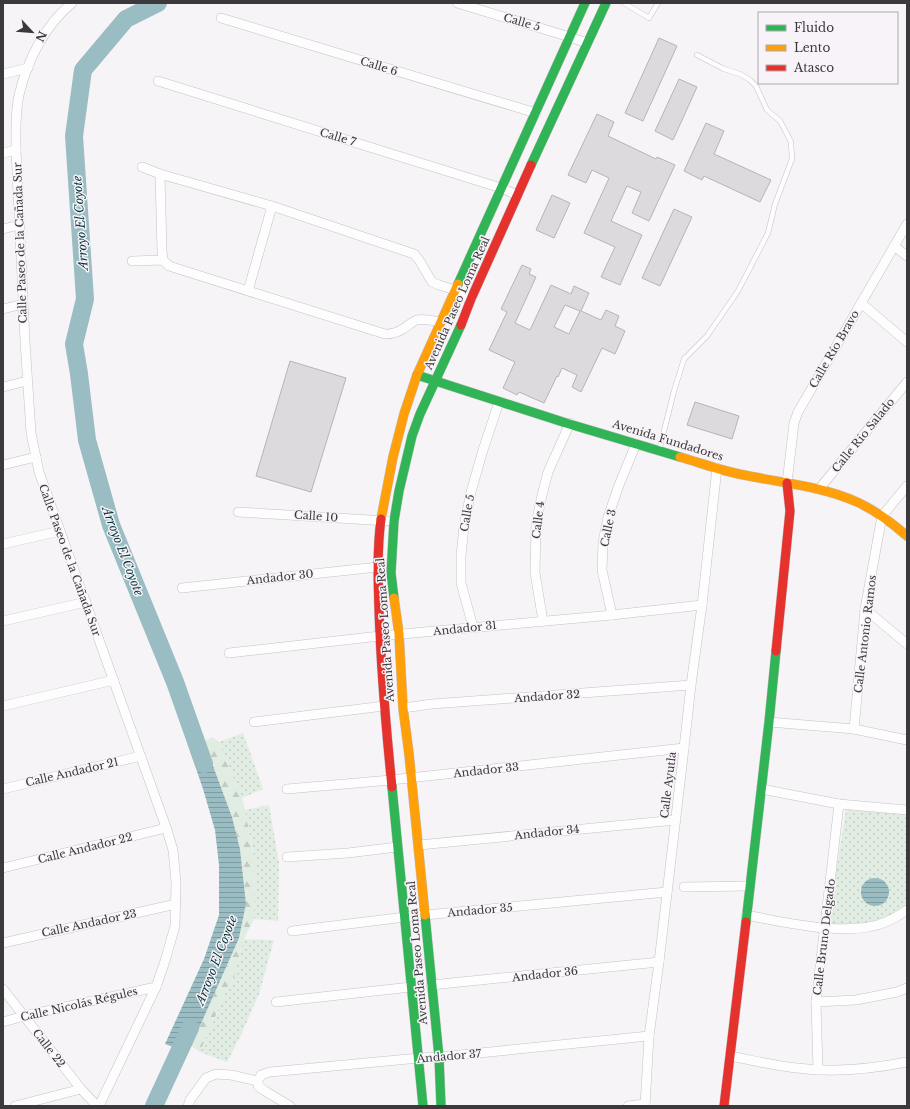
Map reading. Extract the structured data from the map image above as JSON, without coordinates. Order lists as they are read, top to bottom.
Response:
{
  "streets": {
    "street": [
      "Calle 5",
      "Calle 6",
      "Calle 7",
      "Calle Paseo de la Cañada Sur",
      "Avenida Paseo Loma Real",
      "Calle Río Bravo",
      "Calle Río Salado",
      "Avenida Fundadores",
      "Calle 10",
      "Calle 4",
      "Calle 3",
      "Andador 30",
      "Andador 31",
      "Calle Antonio Ramos",
      "Andador 32",
      "Andador 33",
      "Calle Andador 21",
      "Calle Ayutla",
      "Andador 34",
      "Calle Andador 22",
      "Andador 35",
      "Calle Andador 23",
      "Calle Bruno Delgado",
      "Andador 36",
      "Calle Nicolás Régules",
      "Calle 22",
      "Andador 37"
    ]
  },
  "crossings": [
    ["Calle 5", "Avenida Paseo Loma Real"],
    ["Calle 5", "Avenida Fundadores"],
    ["Calle 5", "Andador 31"],
    ["Calle 6", "Avenida Paseo Loma Real"],
    ["Calle 7", "Avenida Paseo Loma Real"],
    ["Calle Paseo de la Cañada Sur", "Calle Andador 21"],
    ["Calle Paseo de la Cañada Sur", "Calle Andador 22"],
    ["Calle Paseo de la Cañada Sur", "Calle Andador 23"],
    ["Calle Paseo de la Cañada Sur", "Calle Nicolás Régules"],
    ["Calle Paseo de la Cañada Sur", "Calle 22"],
    ["Avenida Paseo Loma Real", "Avenida Fundadores"],
    ["Avenida Paseo Loma Real", "Calle 10"],
    ["Avenida Paseo Loma Real", "Andador 30"],
    ["Avenida Paseo Loma Real", "Andador 31"],
    ["Avenida Paseo Loma Real", "Andador 32"],
    ["Avenida Paseo Loma Real", "Andador 33"],
    ["Avenida Paseo Loma Real", "Andador 34"],
    ["Avenida Paseo Loma Real", "Andador 35"],
    ["Avenida Paseo Loma Real", "Andador 36"],
    ["Avenida Paseo Loma Real", "Andador 37"],
    ["Calle Río Bravo", "Avenida Fundadores"],
    ["Calle Río Salado", "Avenida Fundadores"],
    ["Avenida Fundadores", "Calle 4"],
    ["Avenida Fundadores", "Calle 3"],
    ["Avenida Fundadores", "Calle Antonio Ramos"],
    ["Avenida Fundadores", "Calle Ayutla"],
    ["Calle 4", "Andador 31"],
    ["Calle 3", "Andador 31"],
    ["Andador 31", "Calle Ayutla"],
    ["Andador 32", "Calle Ayutla"],
    ["Andador 33", "Calle Ayutla"],
    ["Calle Ayutla", "Andador 34"],
    ["Calle Ayutla", "Andador 35"],
    ["Calle Ayutla", "Andador 36"],
    ["Calle Ayutla", "Andador 37"],
    ["Calle Nicolás Régules", "Calle 22"]
  ],
  "water": ["Arroyo El Coyote"],
  "legend": ["Fluido", "Lento", "Atasco"],
  "north": "bottom right"
}
